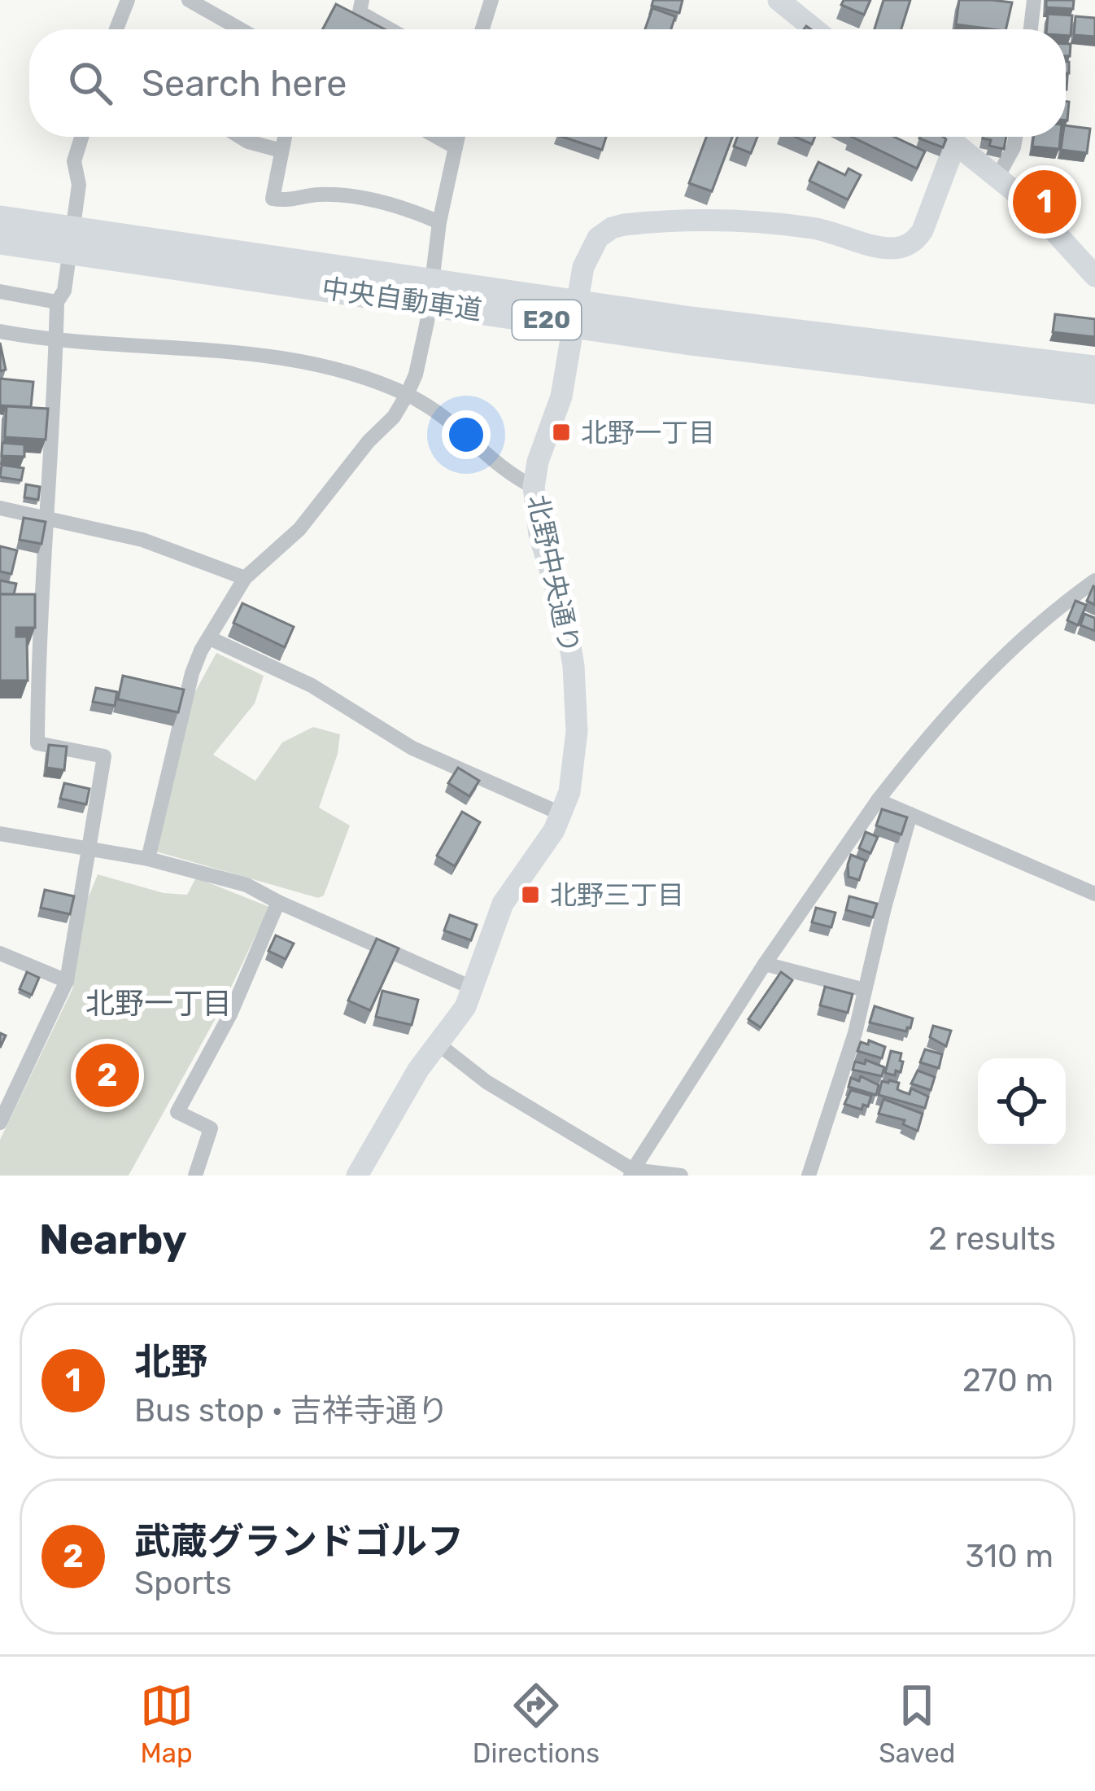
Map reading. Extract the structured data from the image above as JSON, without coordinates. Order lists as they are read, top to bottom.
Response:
{
  "streets": {
    "highway": ["中央自動車道", "E20"],
    "street": ["北野中央通り"]
  },
  "districts": ["北野一丁目"],
  "places": {
    "transit": ["北野一丁目", "北野三丁目"]
  },
  "page": {
    "search": "Search here",
    "pins": ["1", "2"],
    "heading": ["Nearby", "2 results"],
    "list": [
      {
        "mark": "1",
        "name": "北野",
        "note": "Bus stop · 吉祥寺通り",
        "value": "270 m"
      },
      {
        "mark": "2",
        "name": "武蔵グランドゴルフ",
        "note": "Sports",
        "value": "310 m"
      }
    ],
    "nav": ["Map", "Directions", "Saved"]
  }
}
